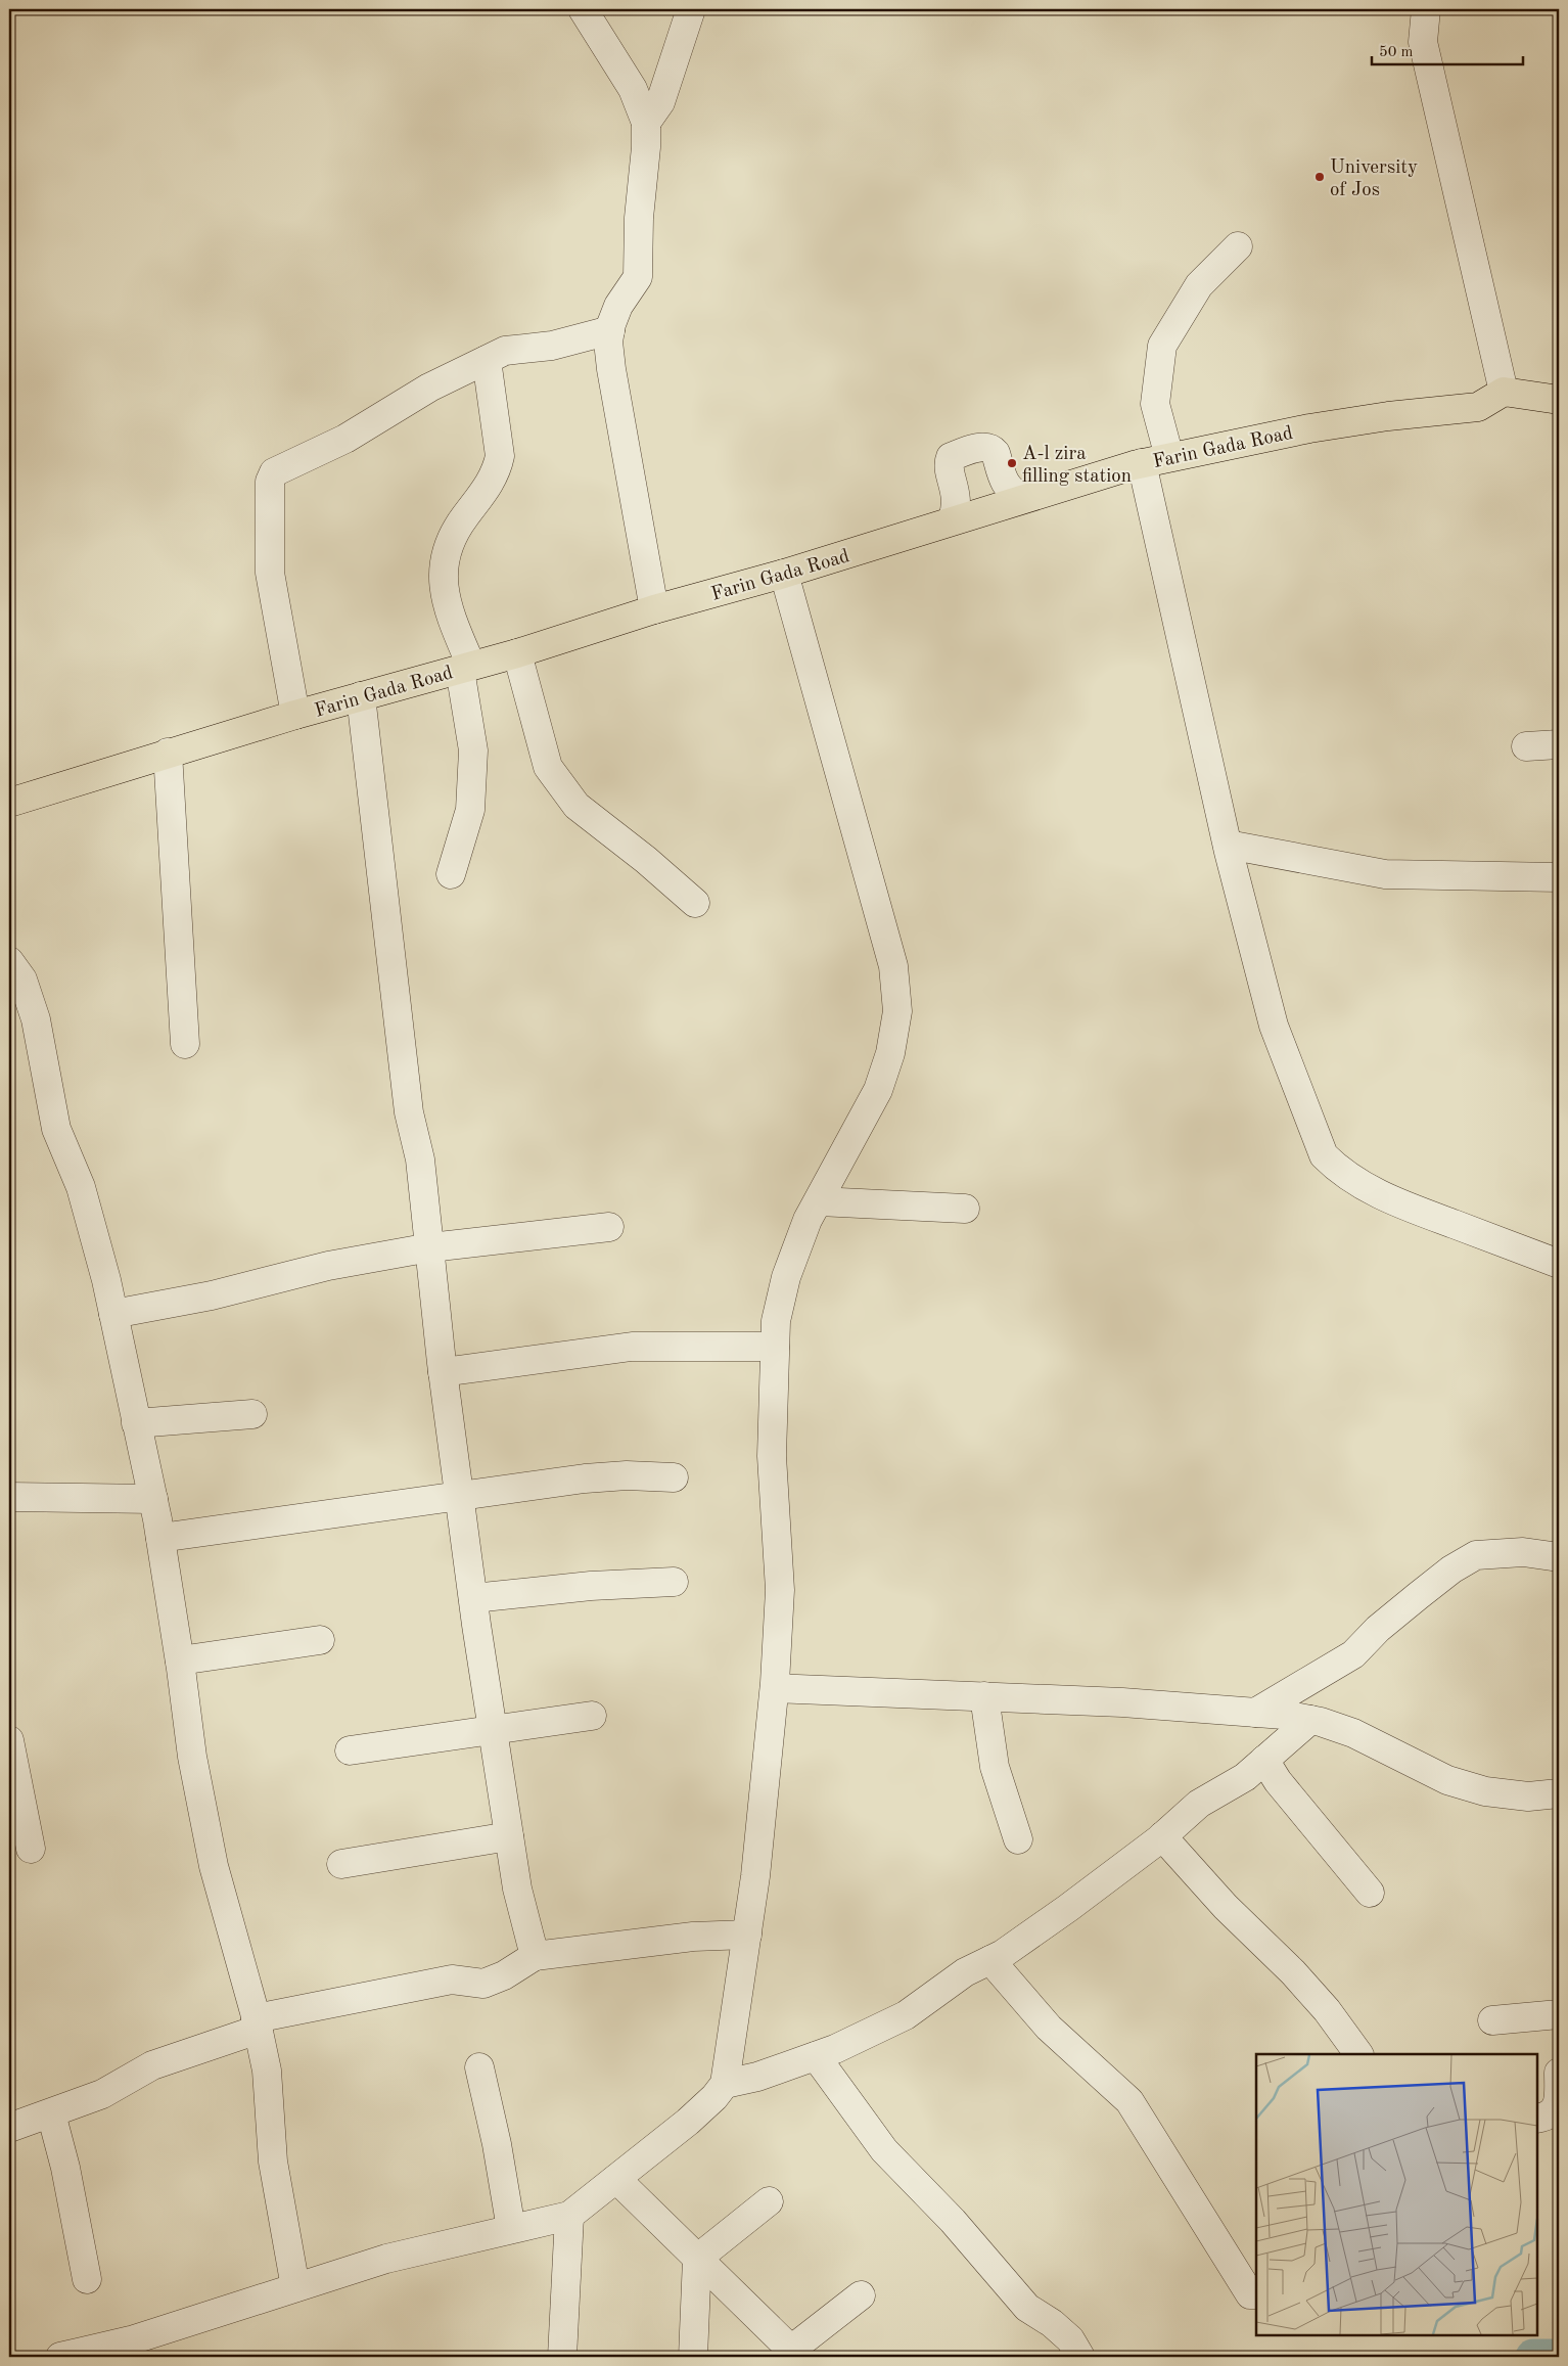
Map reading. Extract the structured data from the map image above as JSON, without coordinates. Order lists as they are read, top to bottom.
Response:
{
  "streets": {
    "main road": ["Farin Gada Road"]
  },
  "places": ["University of Jos", "A-l zira filling station"],
  "scale_bar": "50 m"
}
